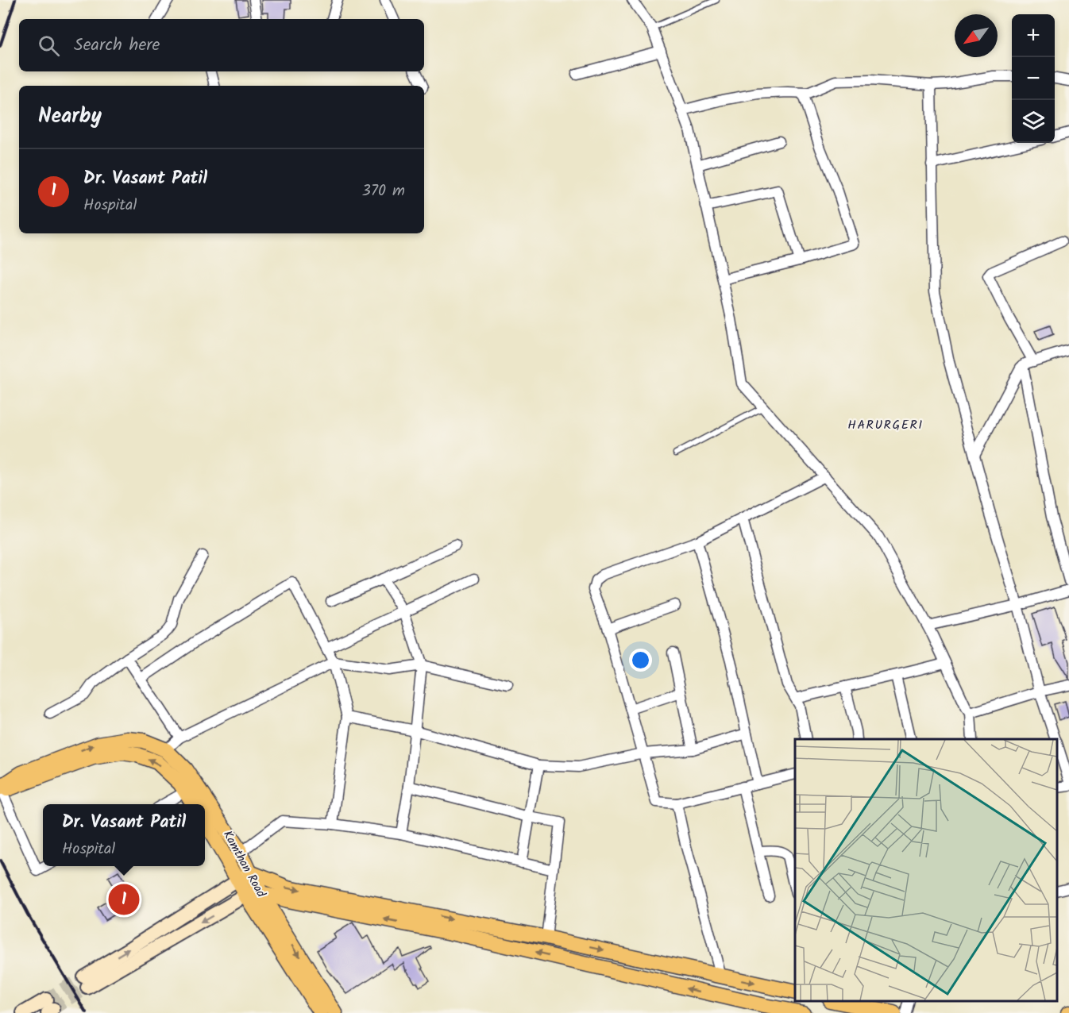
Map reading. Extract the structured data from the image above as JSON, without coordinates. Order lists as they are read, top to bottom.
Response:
{
  "streets": {
    "main road": ["Kamthan Road"]
  },
  "districts": ["HARURGERI"],
  "north": "bottom left",
  "page": {
    "map_buttons": ["+", "−"],
    "search": "Search here",
    "heading": "Nearby",
    "list": [
      {
        "mark": "1",
        "name": "Dr. Vasant Patil",
        "note": "Hospital",
        "value": "370 m"
      }
    ],
    "popup": ["Dr. Vasant Patil", "Hospital"],
    "pins": "1"
  }
}
